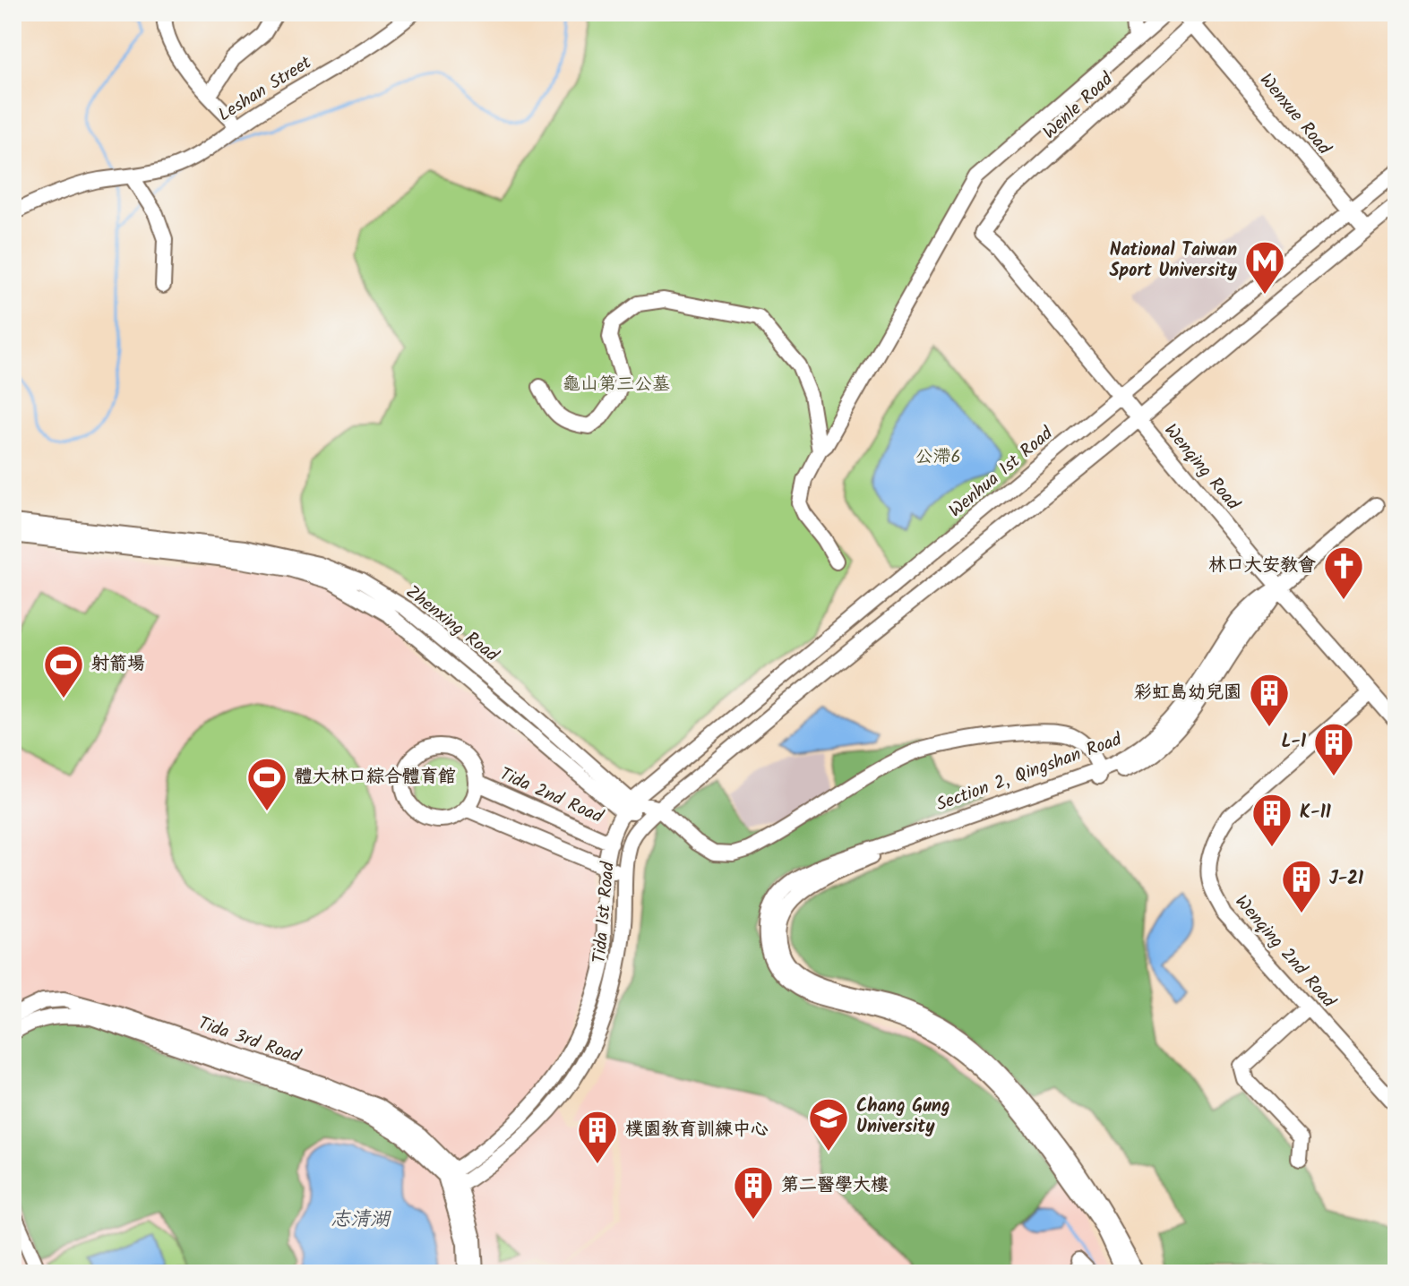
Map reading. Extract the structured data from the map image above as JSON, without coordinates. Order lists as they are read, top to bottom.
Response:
{
  "streets": {
    "street": [
      "Leshan Street",
      "Wenle Road",
      "Wenxue Road",
      "Wenqing Road",
      "Wenhua 1st Road",
      "Zhenxing Road",
      "Section 2, Qingshan Road",
      "Tida 2nd Road",
      "Tida 1st Road",
      "Wenqing 2nd Road",
      "Tida 3rd Road"
    ]
  },
  "crossings": [
    ["Wenle Road", "Wenxue Road"],
    ["Wenle Road", "Wenqing Road"],
    ["Wenxue Road", "Wenhua 1st Road"],
    ["Wenqing Road", "Wenhua 1st Road"],
    ["Wenqing Road", "Section 2, Qingshan Road"],
    ["Wenqing Road", "Wenqing 2nd Road"],
    ["Wenhua 1st Road", "Zhenxing Road"],
    ["Wenhua 1st Road", "Tida 1st Road"],
    ["Zhenxing Road", "Tida 1st Road"],
    ["Tida 2nd Road", "Tida 1st Road"],
    ["Tida 1st Road", "Tida 3rd Road"]
  ],
  "water": ["志清湖"],
  "parks": ["龜山第三公墓", "公滯6"],
  "places": {
    "metro station": ["National Taiwan Sport University"],
    "church": ["林口大安教會"],
    "sports": ["射箭場", "體大林口綜合體育館"],
    "building": [
      "彩虹島幼兒園",
      "L-1",
      "K-11",
      "J-21",
      "樸園教育訓練中心",
      "第二醫學大樓"
    ],
    "school or university": ["Chang Gung University"]
  }
}
